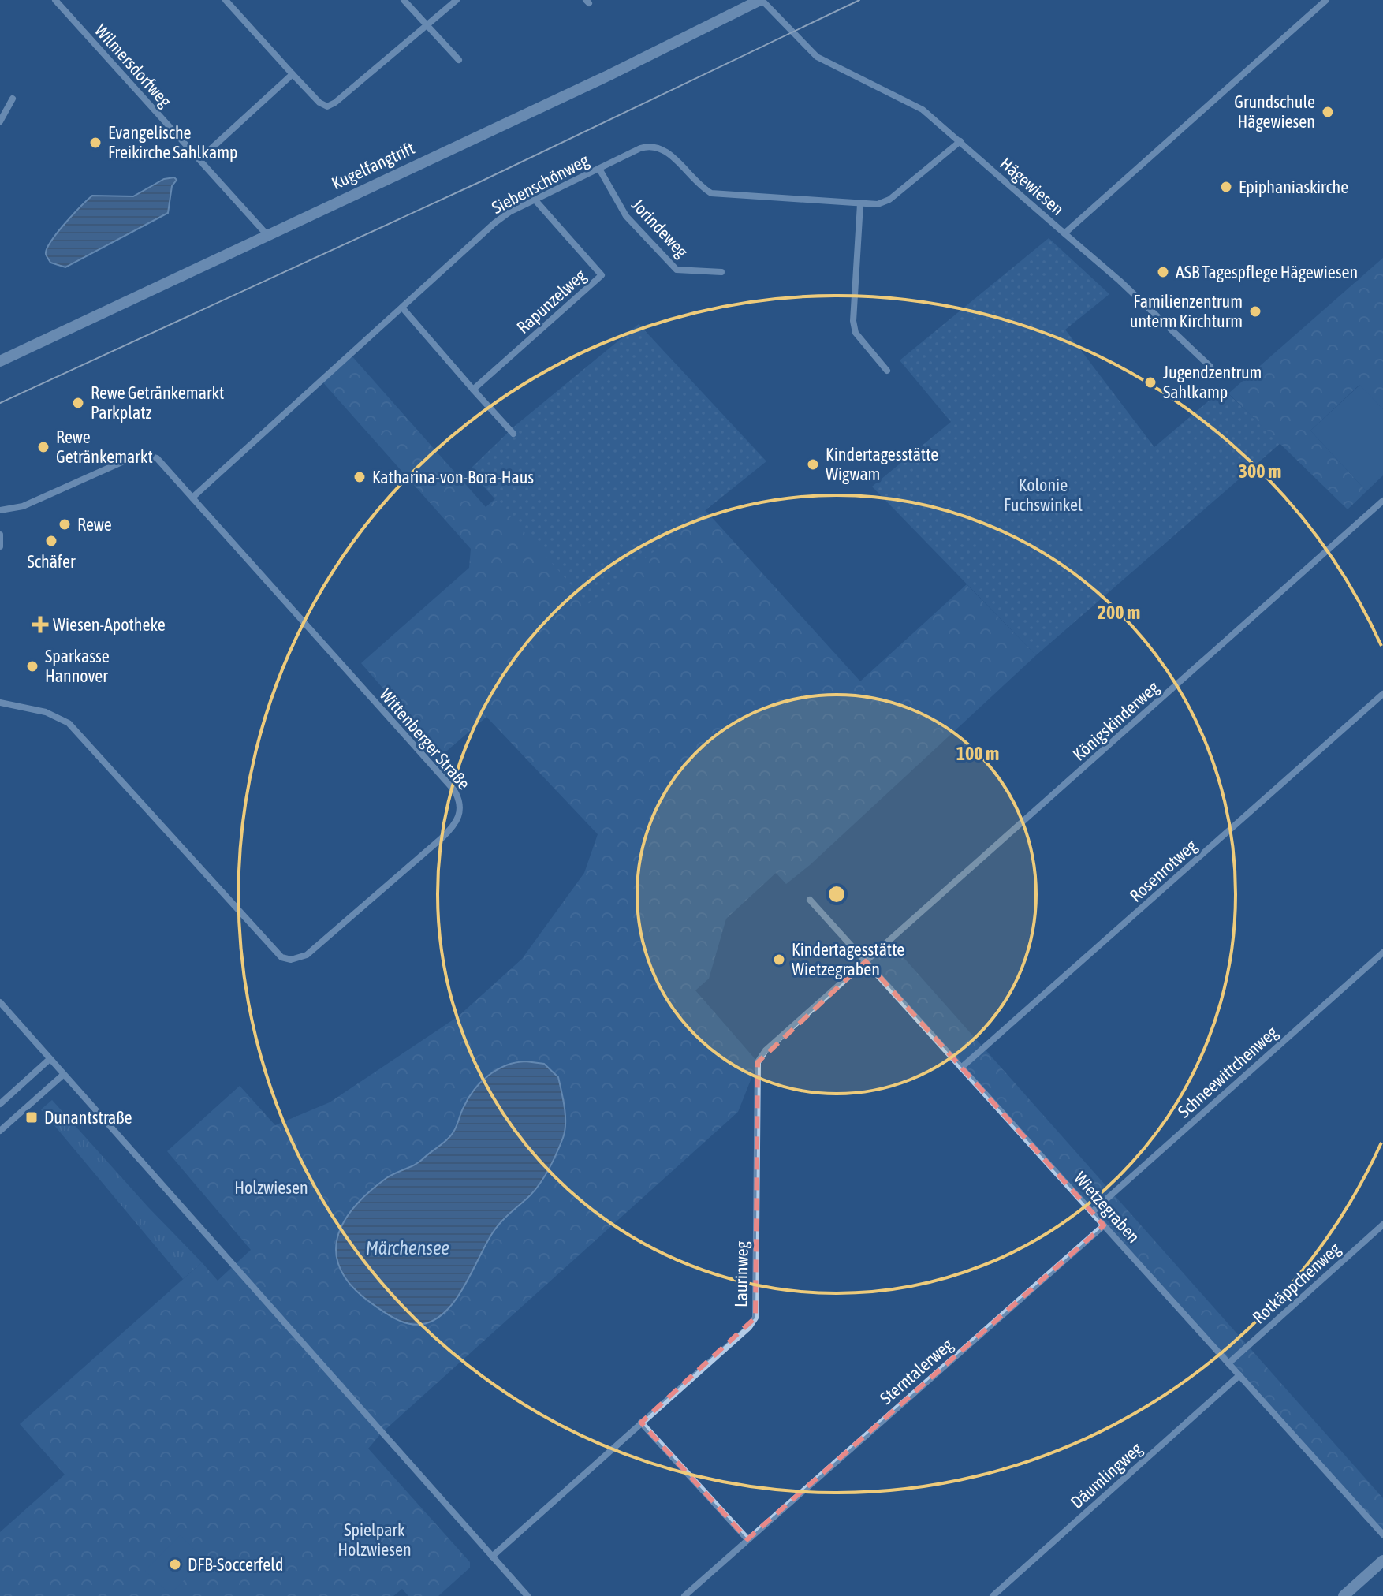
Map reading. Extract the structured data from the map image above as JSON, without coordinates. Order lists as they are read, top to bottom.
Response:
{
  "streets": {
    "street": [
      "Wilmersdorfweg",
      "Kugelfangtrift",
      "Siebenschönweg",
      "Hägewiesen",
      "Jorindeweg",
      "Rapunzelweg",
      "Königskinderweg",
      "Wittenberger Straße",
      "Rosenrotweg",
      "Schneewittchenweg",
      "Wietzegraben",
      "Laurinweg",
      "Rotkäppchenweg",
      "Sterntalerweg",
      "Däumlingweg"
    ]
  },
  "crossings": [
    ["Wilmersdorfweg", "Kugelfangtrift"],
    ["Kugelfangtrift", "Hägewiesen"],
    ["Siebenschönweg", "Hägewiesen"],
    ["Siebenschönweg", "Jorindeweg"],
    ["Siebenschönweg", "Rapunzelweg"],
    ["Siebenschönweg", "Wittenberger Straße"],
    ["Königskinderweg", "Wietzegraben"],
    ["Königskinderweg", "Laurinweg"],
    ["Rosenrotweg", "Wietzegraben"],
    ["Schneewittchenweg", "Wietzegraben"],
    ["Wietzegraben", "Laurinweg"],
    ["Wietzegraben", "Rotkäppchenweg"],
    ["Wietzegraben", "Sterntalerweg"],
    ["Wietzegraben", "Däumlingweg"]
  ],
  "water": ["Märchensee"],
  "parks": ["Kolonie Fuchswinkel", "Holzwiesen", "Spielpark Holzwiesen"],
  "places": {
    "other": [
      "Grundschule Hägewiesen",
      "Evangelische Freikirche Sahlkamp",
      "Epiphaniaskirche",
      "ASB Tagespflege Hägewiesen",
      "Familienzentrum unterm Kirchturm",
      "Jugendzentrum Sahlkamp",
      "Rewe Getränkemarkt Parkplatz",
      "Rewe Getränkemarkt",
      "Kindertagesstätte Wigwam",
      "Katharina-von-Bora-Haus",
      "Rewe",
      "Schäfer",
      "Sparkasse Hannover",
      "Kindertagesstätte Wietzegraben",
      "DFB-Soccerfeld"
    ],
    "health": ["Wiesen-Apotheke"],
    "transit": ["Dunantstraße"]
  },
  "rings": ["300 m", "200 m", "100 m"]
}
